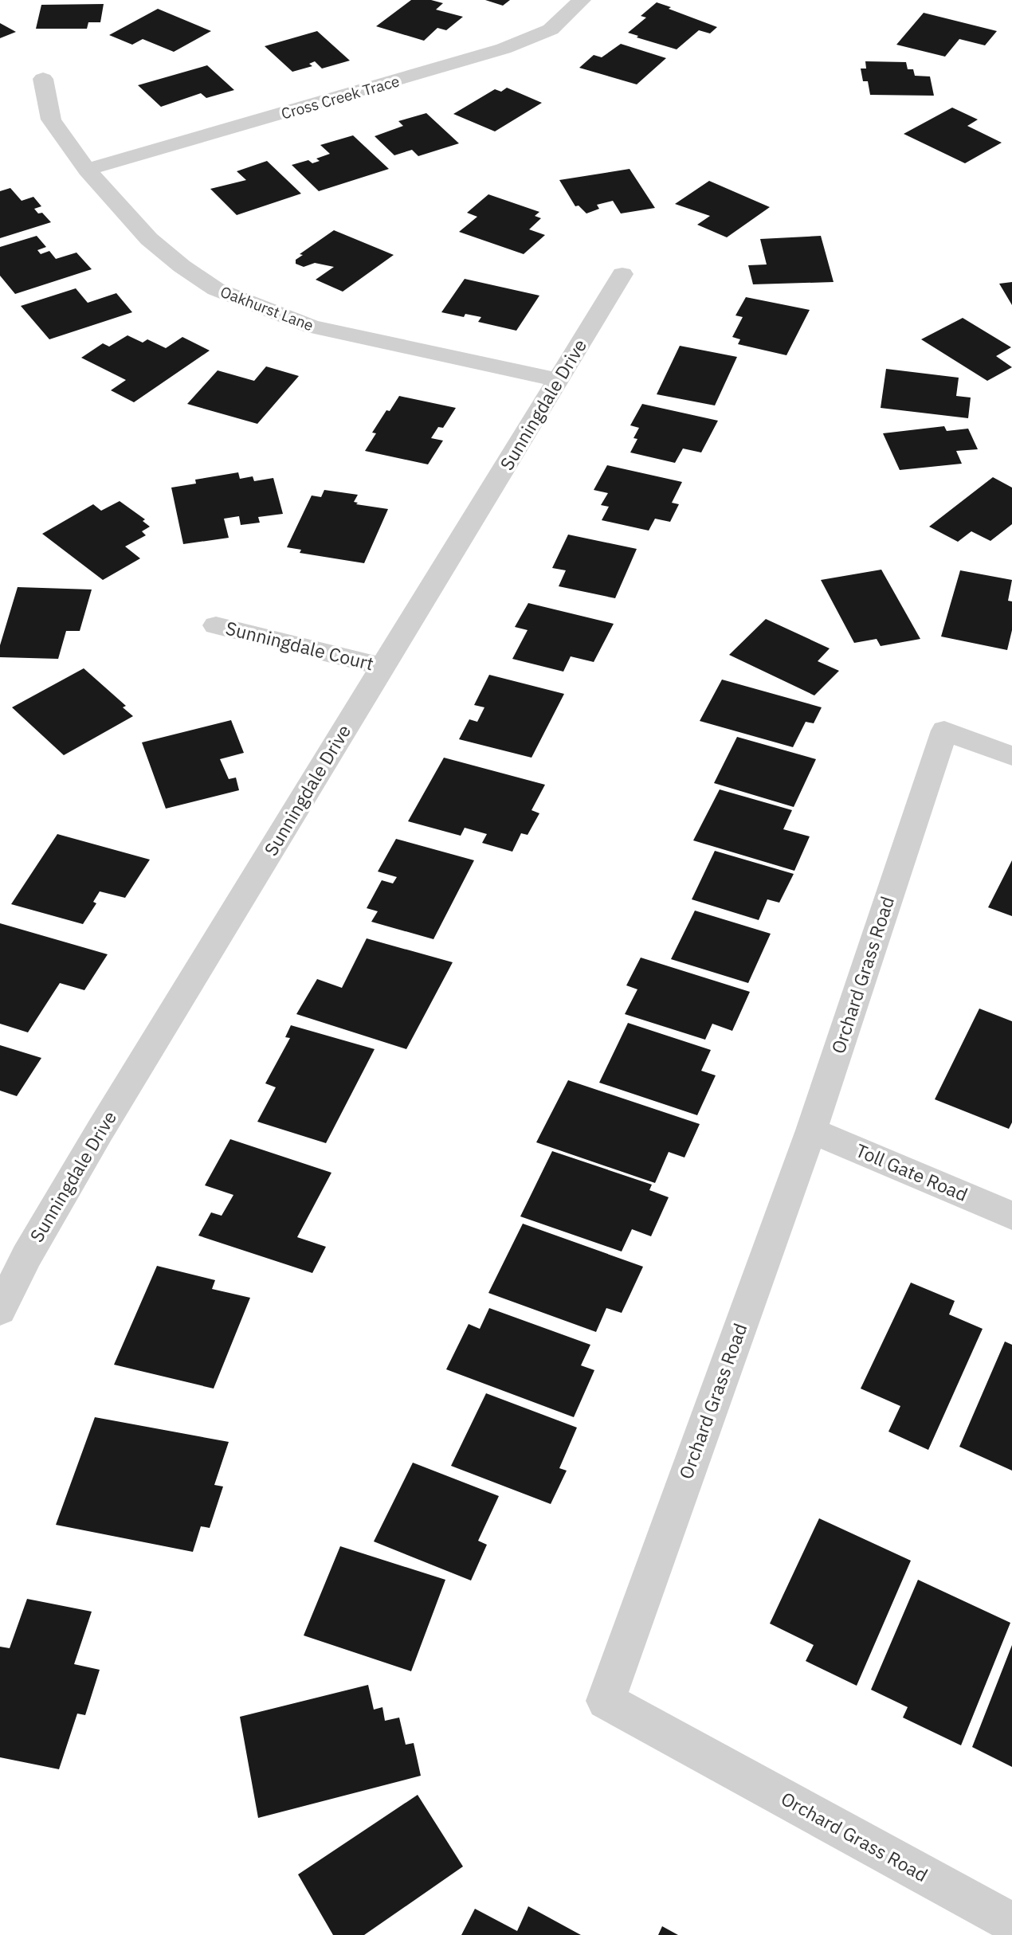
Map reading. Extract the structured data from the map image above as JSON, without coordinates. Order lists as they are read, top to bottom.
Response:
{
  "streets": {
    "street": [
      "Cross Creek Trace",
      "Oakhurst Lane",
      "Sunningdale Drive",
      "Sunningdale Court",
      "Orchard Grass Road",
      "Toll Gate Road"
    ]
  },
  "crossings": [
    ["Cross Creek Trace", "Oakhurst Lane"],
    ["Oakhurst Lane", "Sunningdale Drive"],
    ["Sunningdale Drive", "Sunningdale Court"],
    ["Orchard Grass Road", "Toll Gate Road"]
  ]
}
